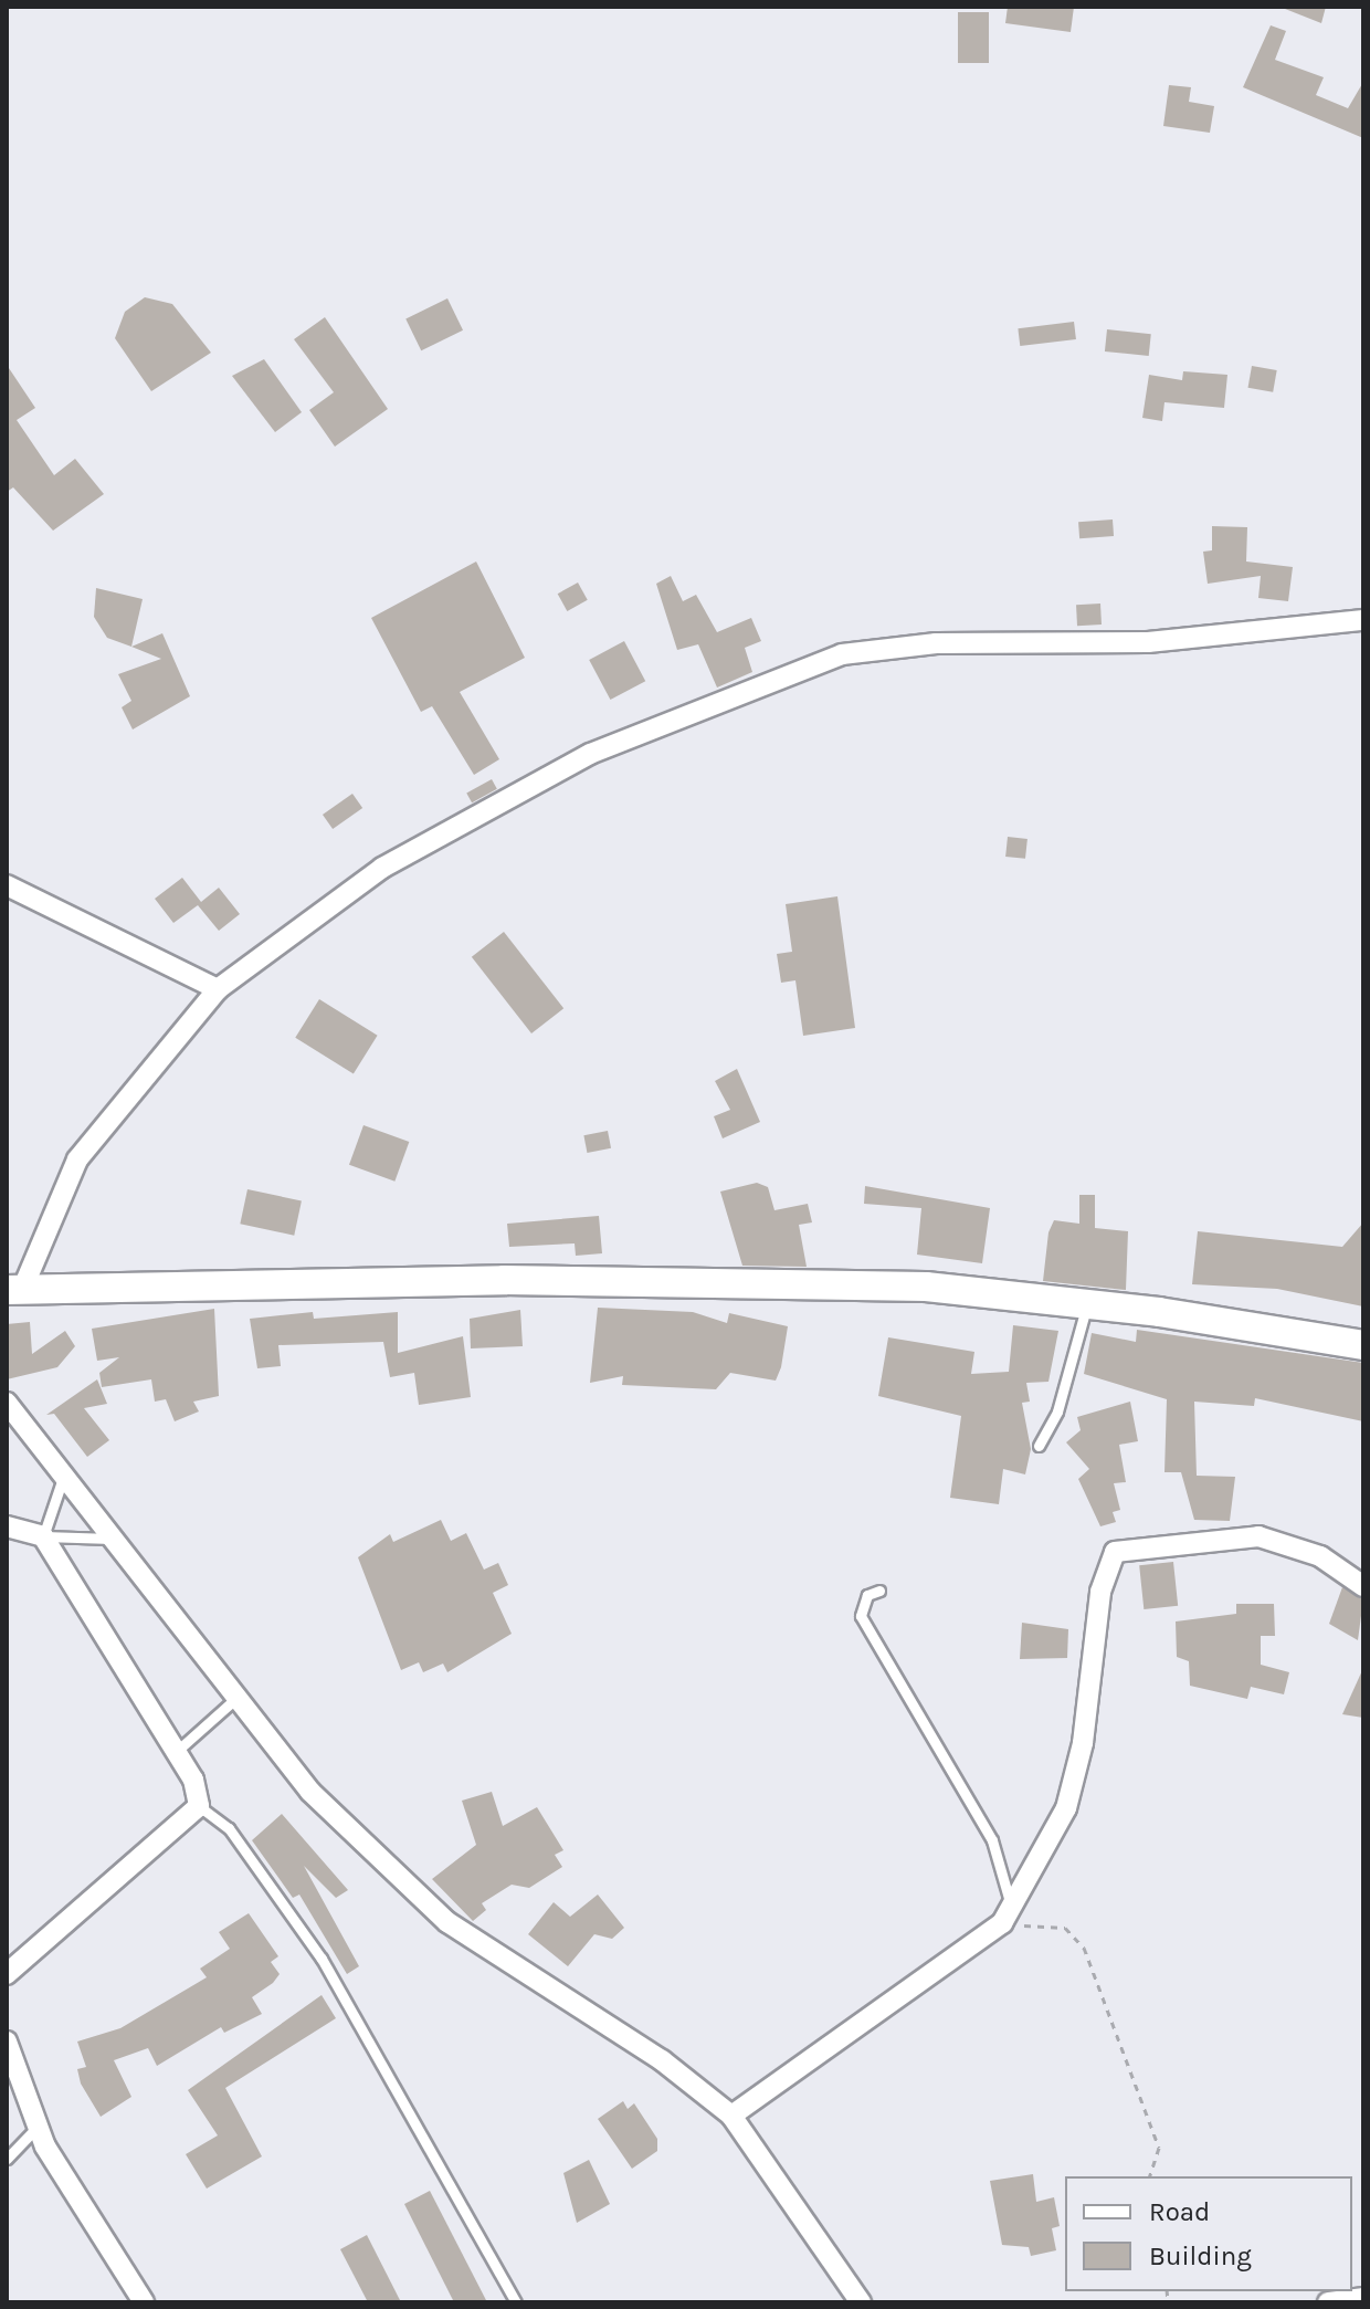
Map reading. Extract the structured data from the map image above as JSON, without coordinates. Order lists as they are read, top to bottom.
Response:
{
  "legend": ["Road", "Building"]
}
